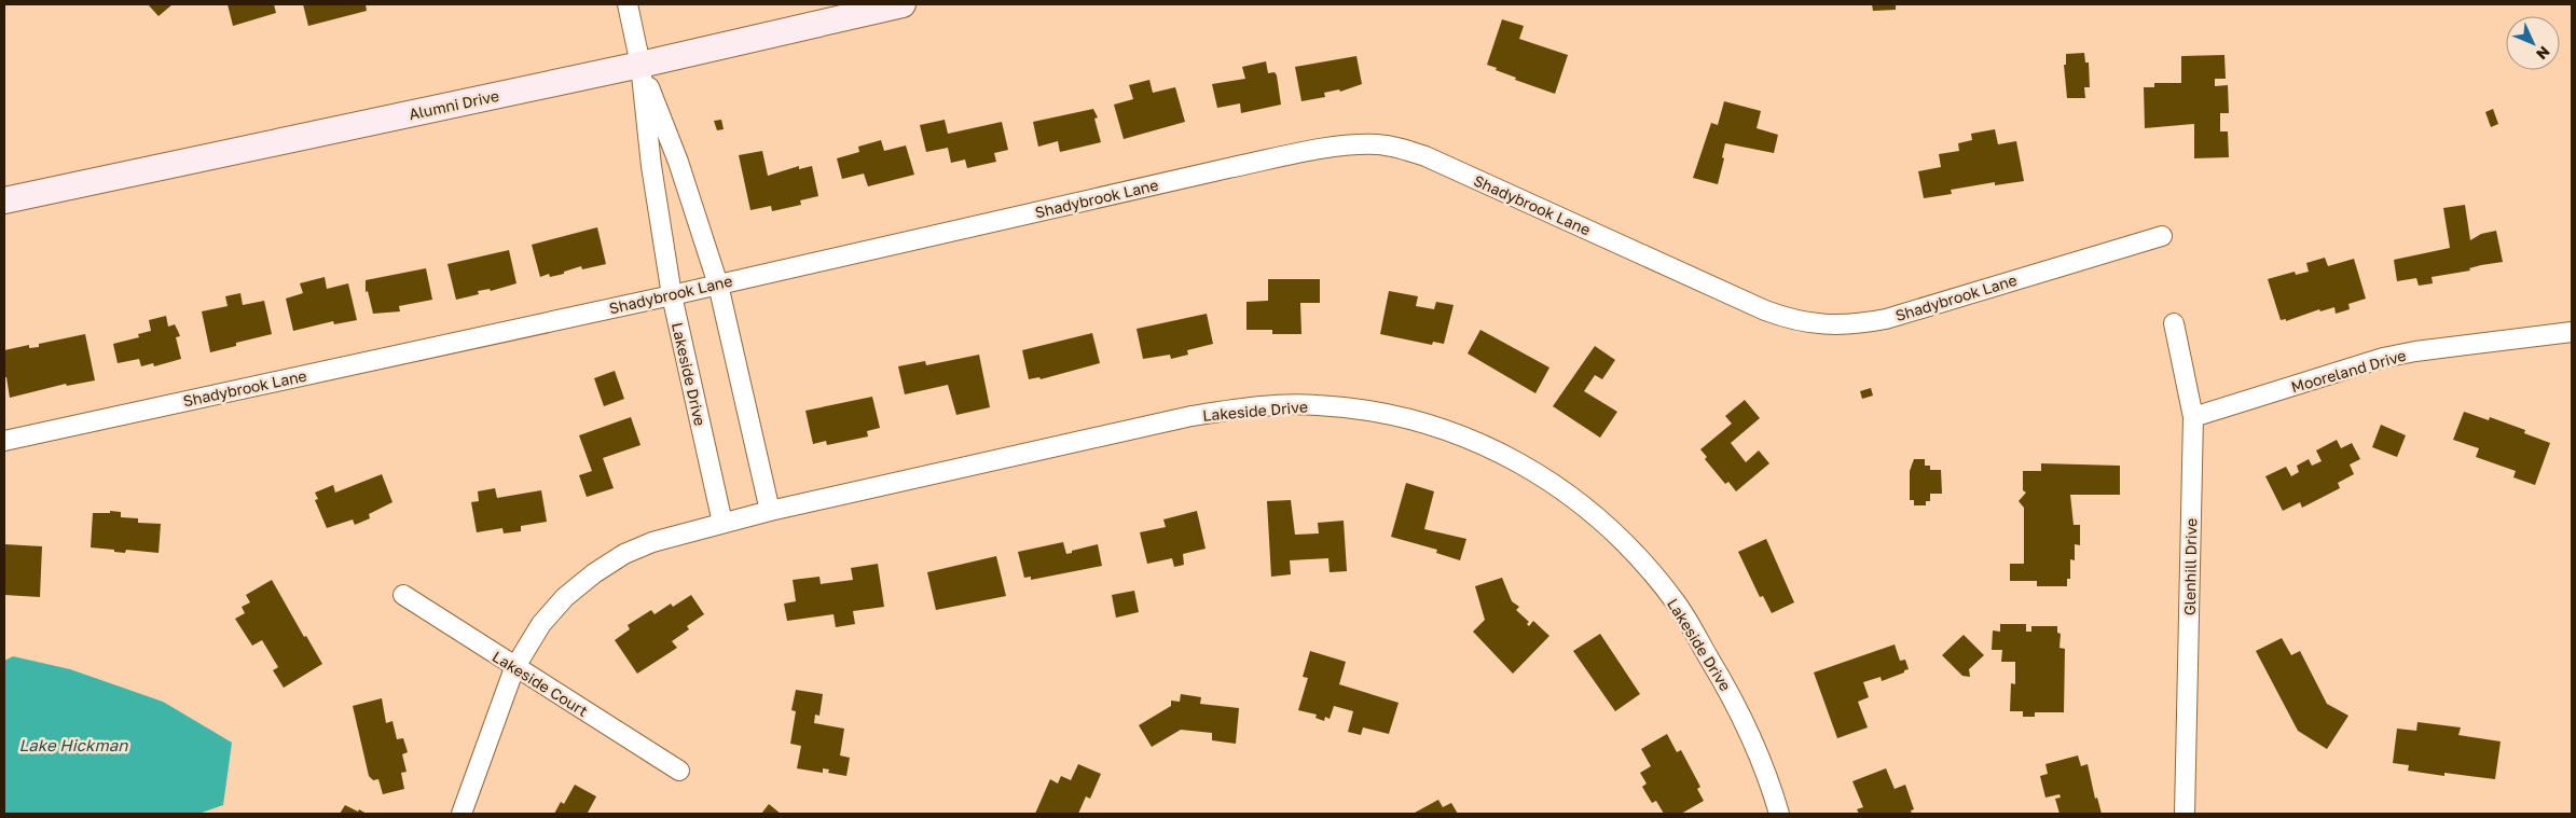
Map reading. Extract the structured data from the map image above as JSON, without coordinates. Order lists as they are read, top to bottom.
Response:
{
  "streets": {
    "main road": ["Alumni Drive"],
    "street": [
      "Shadybrook Lane",
      "Mooreland Drive",
      "Lakeside Drive",
      "Glenhill Drive",
      "Lakeside Court"
    ]
  },
  "crossings": [
    ["Alumni Drive", "Lakeside Drive"],
    ["Shadybrook Lane", "Lakeside Drive"],
    ["Mooreland Drive", "Glenhill Drive"],
    ["Lakeside Drive", "Lakeside Court"]
  ],
  "water": ["Lake Hickman"],
  "north": "bottom right"
}
